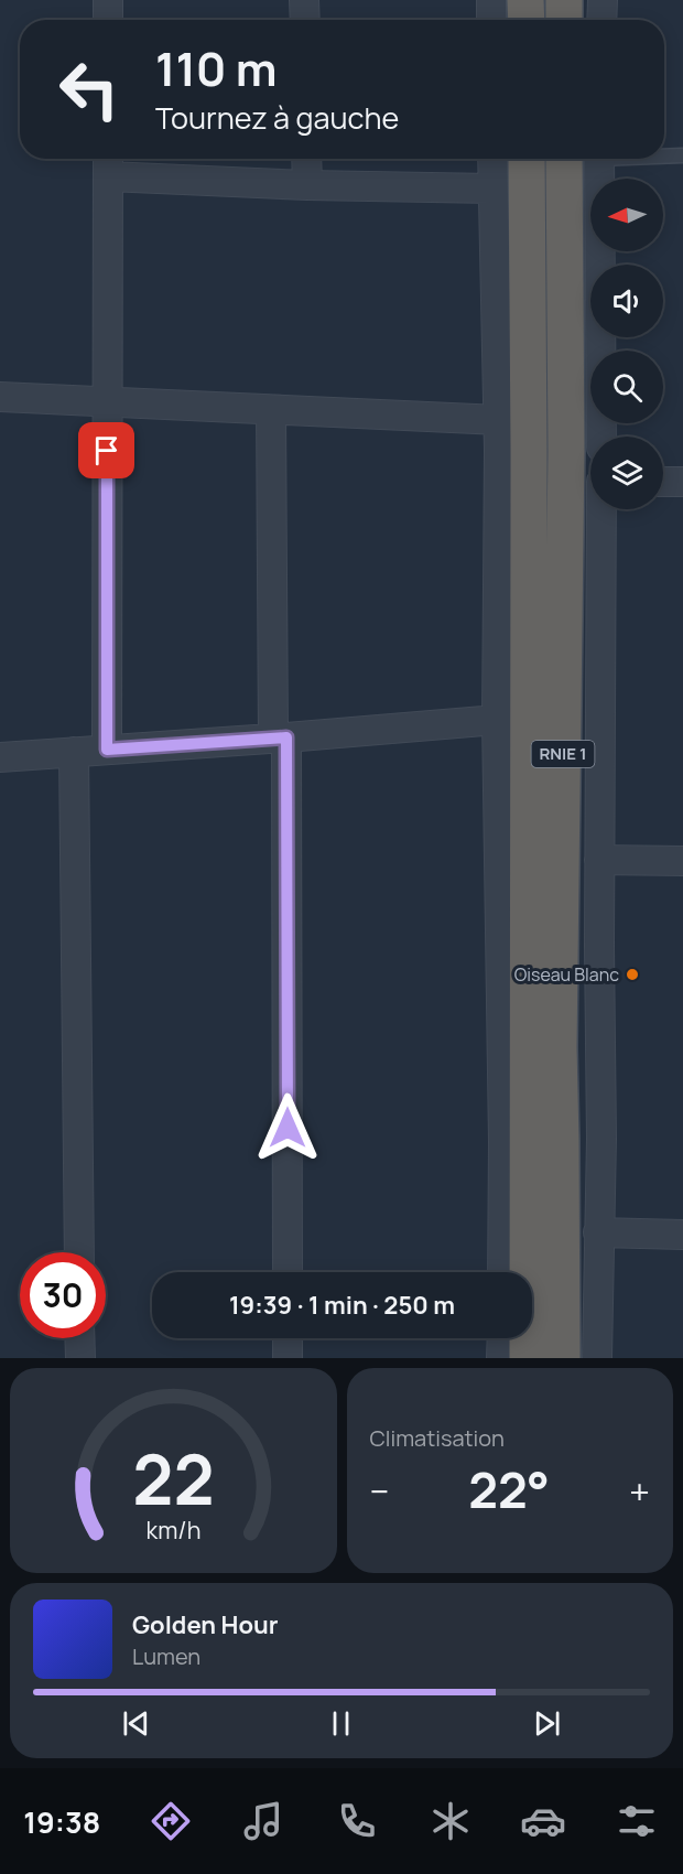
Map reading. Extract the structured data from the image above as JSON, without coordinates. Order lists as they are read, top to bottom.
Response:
{
  "streets": {
    "highway": ["RNIE 1"]
  },
  "places": ["Oiseau Blanc"],
  "north": "left",
  "page": {
    "turn": ["110 m", "Tournez à gauche"],
    "limit": "30",
    "trip": "19:39 · 1 min · 250 m",
    "tile": "Climatisation",
    "heat": ["−", "22°", "+"],
    "song": ["Golden Hour", "Lumen"],
    "tabs": "19:38",
    "gauge": ["22", "km/h"]
  }
}
